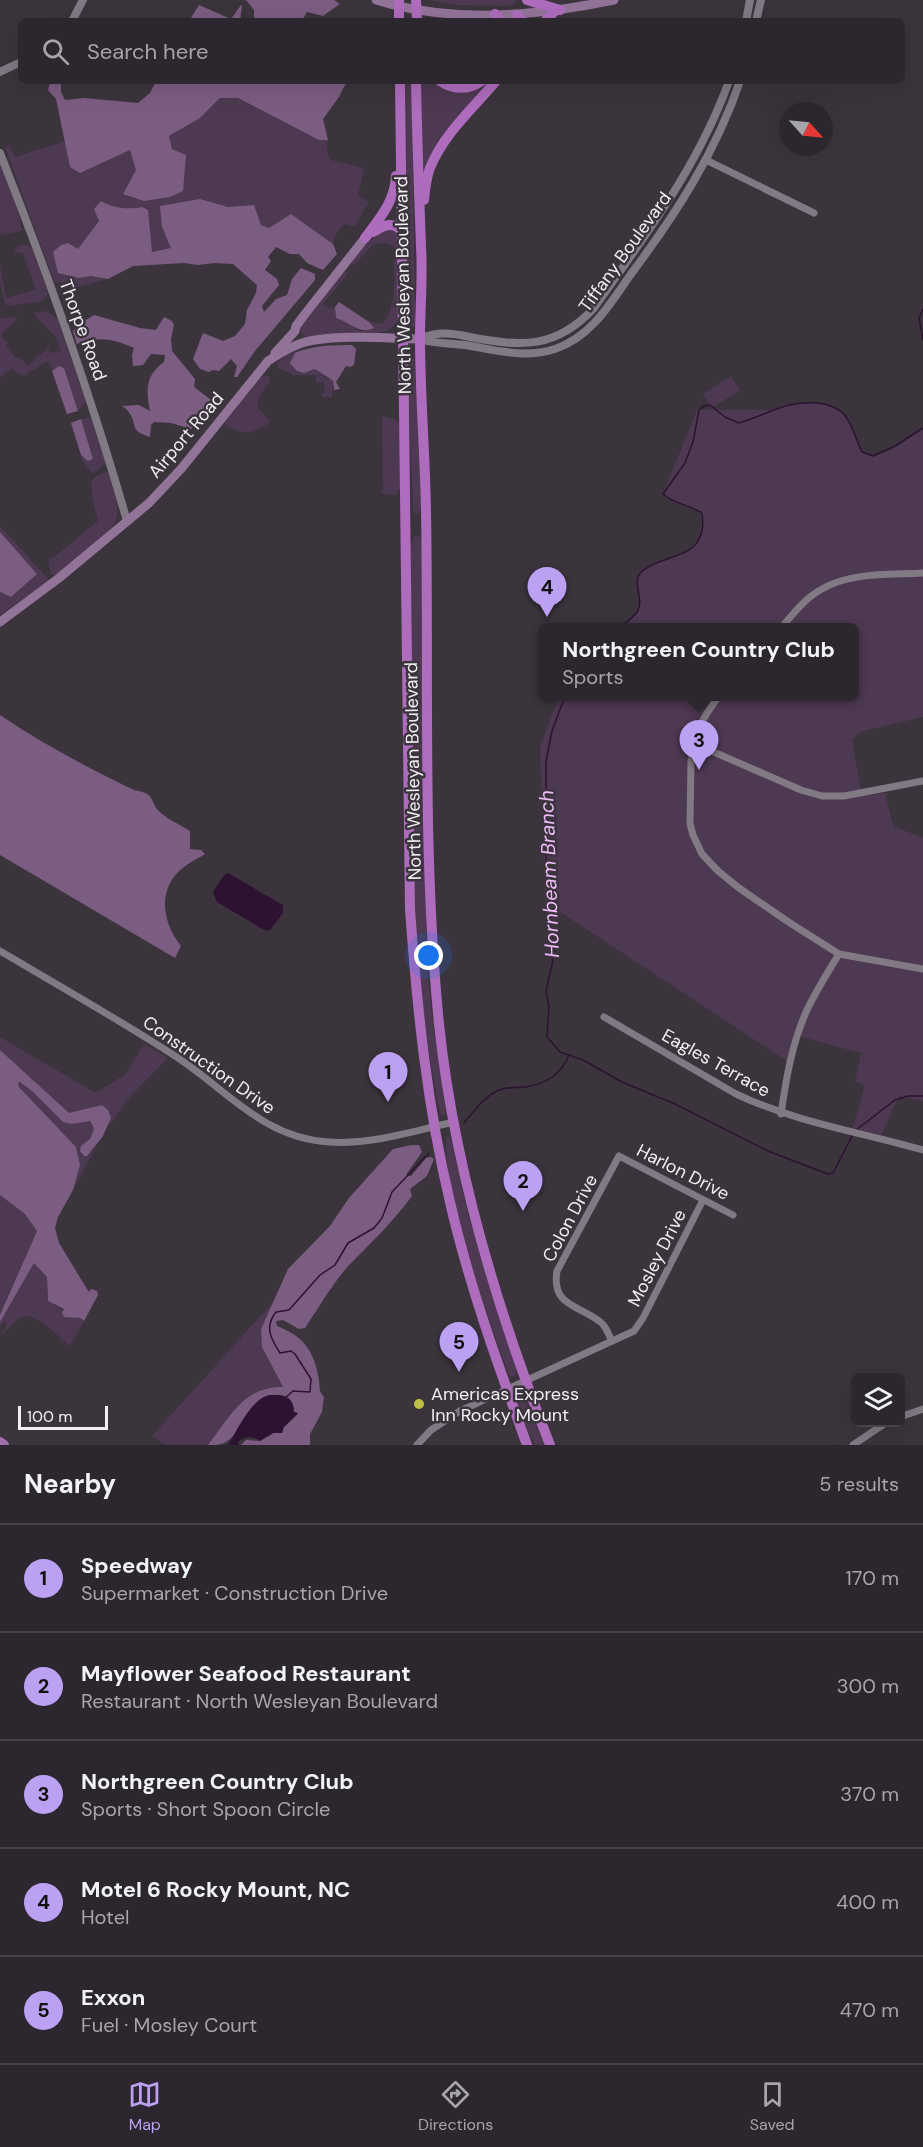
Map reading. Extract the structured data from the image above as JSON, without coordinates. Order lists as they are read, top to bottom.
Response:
{
  "streets": {
    "highway": ["North Wesleyan Boulevard"],
    "main road": ["Airport Road"],
    "street": [
      "Tiffany Boulevard",
      "Thorpe Road",
      "Eagles Terrace",
      "Construction Drive",
      "Harlon Drive",
      "Colon Drive",
      "Mosley Drive"
    ]
  },
  "crossings": [
    ["Tiffany Boulevard", "North Wesleyan Boulevard"],
    ["Tiffany Boulevard", "Airport Road"],
    ["North Wesleyan Boulevard", "Airport Road"],
    ["North Wesleyan Boulevard", "Construction Drive"],
    ["North Wesleyan Boulevard", "Mosley Drive"],
    ["Thorpe Road", "Airport Road"],
    ["Harlon Drive", "Colon Drive"],
    ["Harlon Drive", "Mosley Drive"],
    ["Colon Drive", "Mosley Drive"]
  ],
  "water": ["Hornbeam Branch"],
  "places": ["Americas Express Inn Rocky Mount"],
  "scale_bar": "100 m",
  "north": "bottom right",
  "page": {
    "search": "Search here",
    "pins": [
      "4",
      "3",
      "1",
      "2",
      "5"
    ],
    "popup": ["Northgreen Country Club", "Sports"],
    "scale": "100 m",
    "heading": ["Nearby", "5 results"],
    "list": [
      {
        "mark": "1",
        "name": "Speedway",
        "note": "Supermarket · Construction Drive",
        "value": "170 m"
      },
      {
        "mark": "2",
        "name": "Mayflower Seafood Restaurant",
        "note": "Restaurant · North Wesleyan Boulevard",
        "value": "300 m"
      },
      {
        "mark": "3",
        "name": "Northgreen Country Club",
        "note": "Sports · Short Spoon Circle",
        "value": "370 m"
      },
      {
        "mark": "4",
        "name": "Motel 6 Rocky Mount, NC",
        "note": "Hotel",
        "value": "400 m"
      },
      {
        "mark": "5",
        "name": "Exxon",
        "note": "Fuel · Mosley Court",
        "value": "470 m"
      }
    ],
    "nav": ["Map", "Directions", "Saved"]
  }
}
